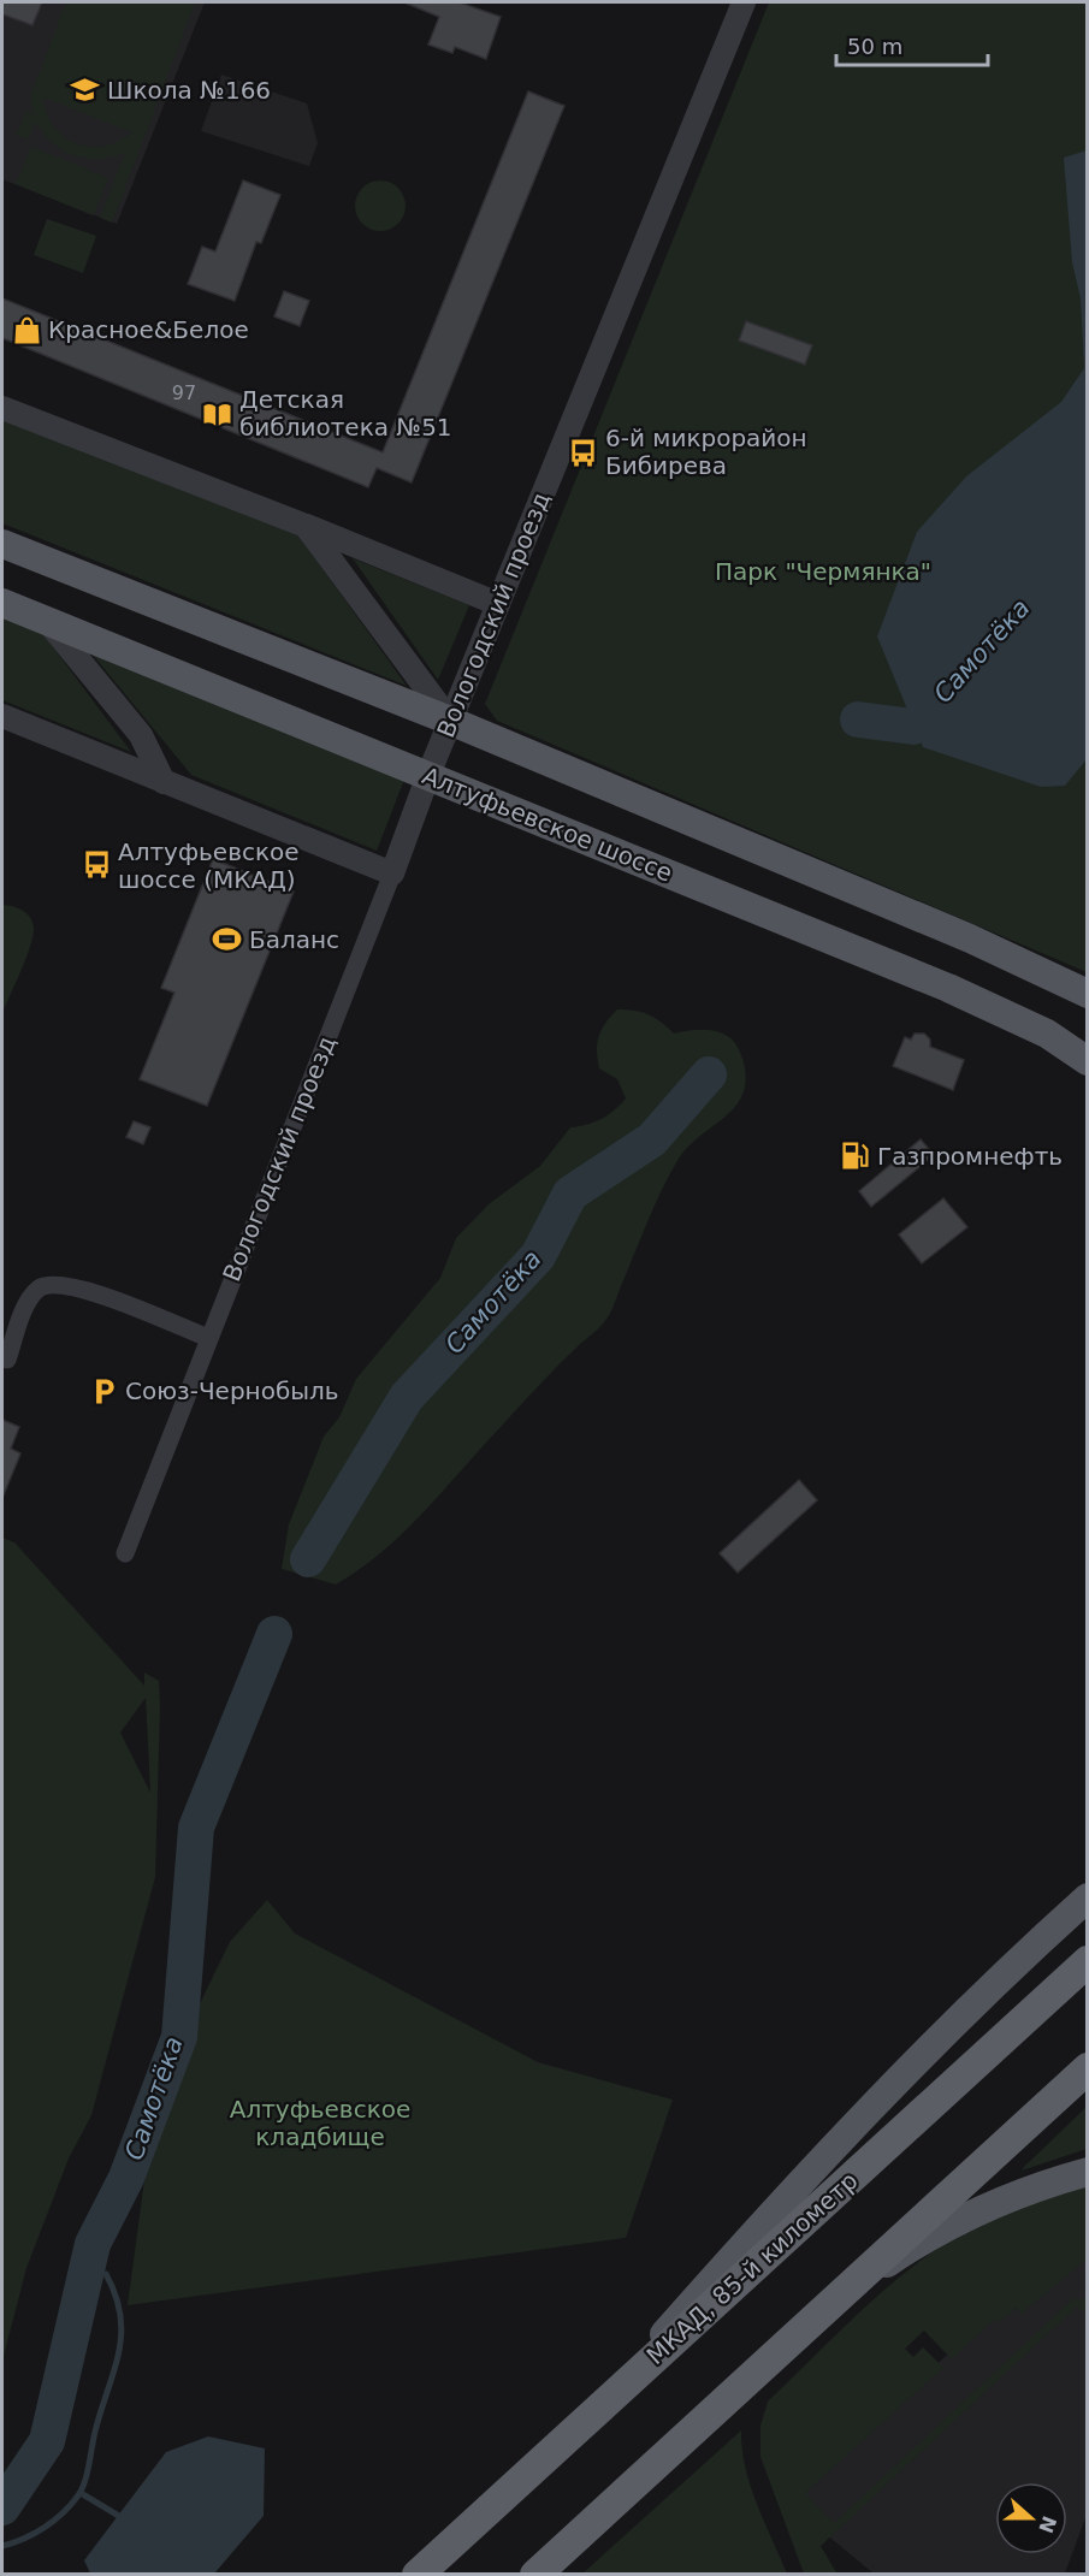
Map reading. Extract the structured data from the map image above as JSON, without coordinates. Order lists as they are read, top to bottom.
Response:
{
  "streets": {
    "highway": ["МКАД, 85-й километр"],
    "main road": ["Алтуфьевское шоссе"],
    "street": ["Вологодский проезд"]
  },
  "crossings": [
    ["Вологодский проезд", "Алтуфьевское шоссе"]
  ],
  "water": ["Самотёка"],
  "parks": ["Парк \"Чермянка\"", "Алтуфьевское кладбище"],
  "places": {
    "school or university": ["Школа №166"],
    "shop": ["Красное&Белое"],
    "library": ["Детская библиотека №51"],
    "bus stop": ["6-й микрорайон Бибирева", "Алтуфьевское шоссе (МКАД)"],
    "sports": ["Баланс"],
    "fuel station": ["Газпромнефть"],
    "parking": ["Союз-Чернобыль"]
  },
  "house_numbers": ["97"],
  "scale_bar": "50 m",
  "north": "right"
}
